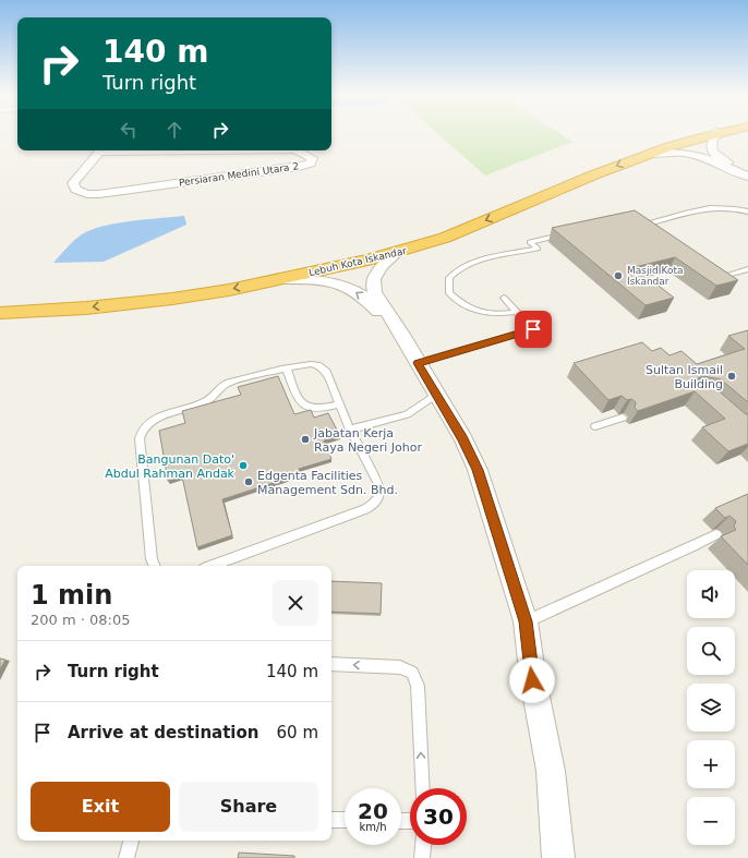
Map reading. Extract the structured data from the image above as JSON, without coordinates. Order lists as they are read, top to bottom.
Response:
{
  "streets": {
    "highway": ["Lebuh Kota Iskandar"],
    "street": ["Persiaran Medini Utara 2"]
  },
  "places": [
    "Masjid Kota Iskandar",
    "Sultan Ismail Building",
    "Jabatan Kerja Raya Negeri Johor",
    "Bangunan Dato' Abdul Rahman Andak",
    "Edgenta Facilities Management Sdn. Bhd."
  ],
  "page": {
    "turn": ["140 m", "Turn right"],
    "heading": ["1 min", "200 m · 08:05"],
    "map_buttons": ["+", "−"],
    "list": [
      {
        "name": "Turn right",
        "value": "140 m"
      },
      {
        "name": "Arrive at destination",
        "value": "60 m"
      }
    ],
    "buttons": ["Exit", "Share"],
    "speed": "20 km/h",
    "limit": "30"
  }
}
